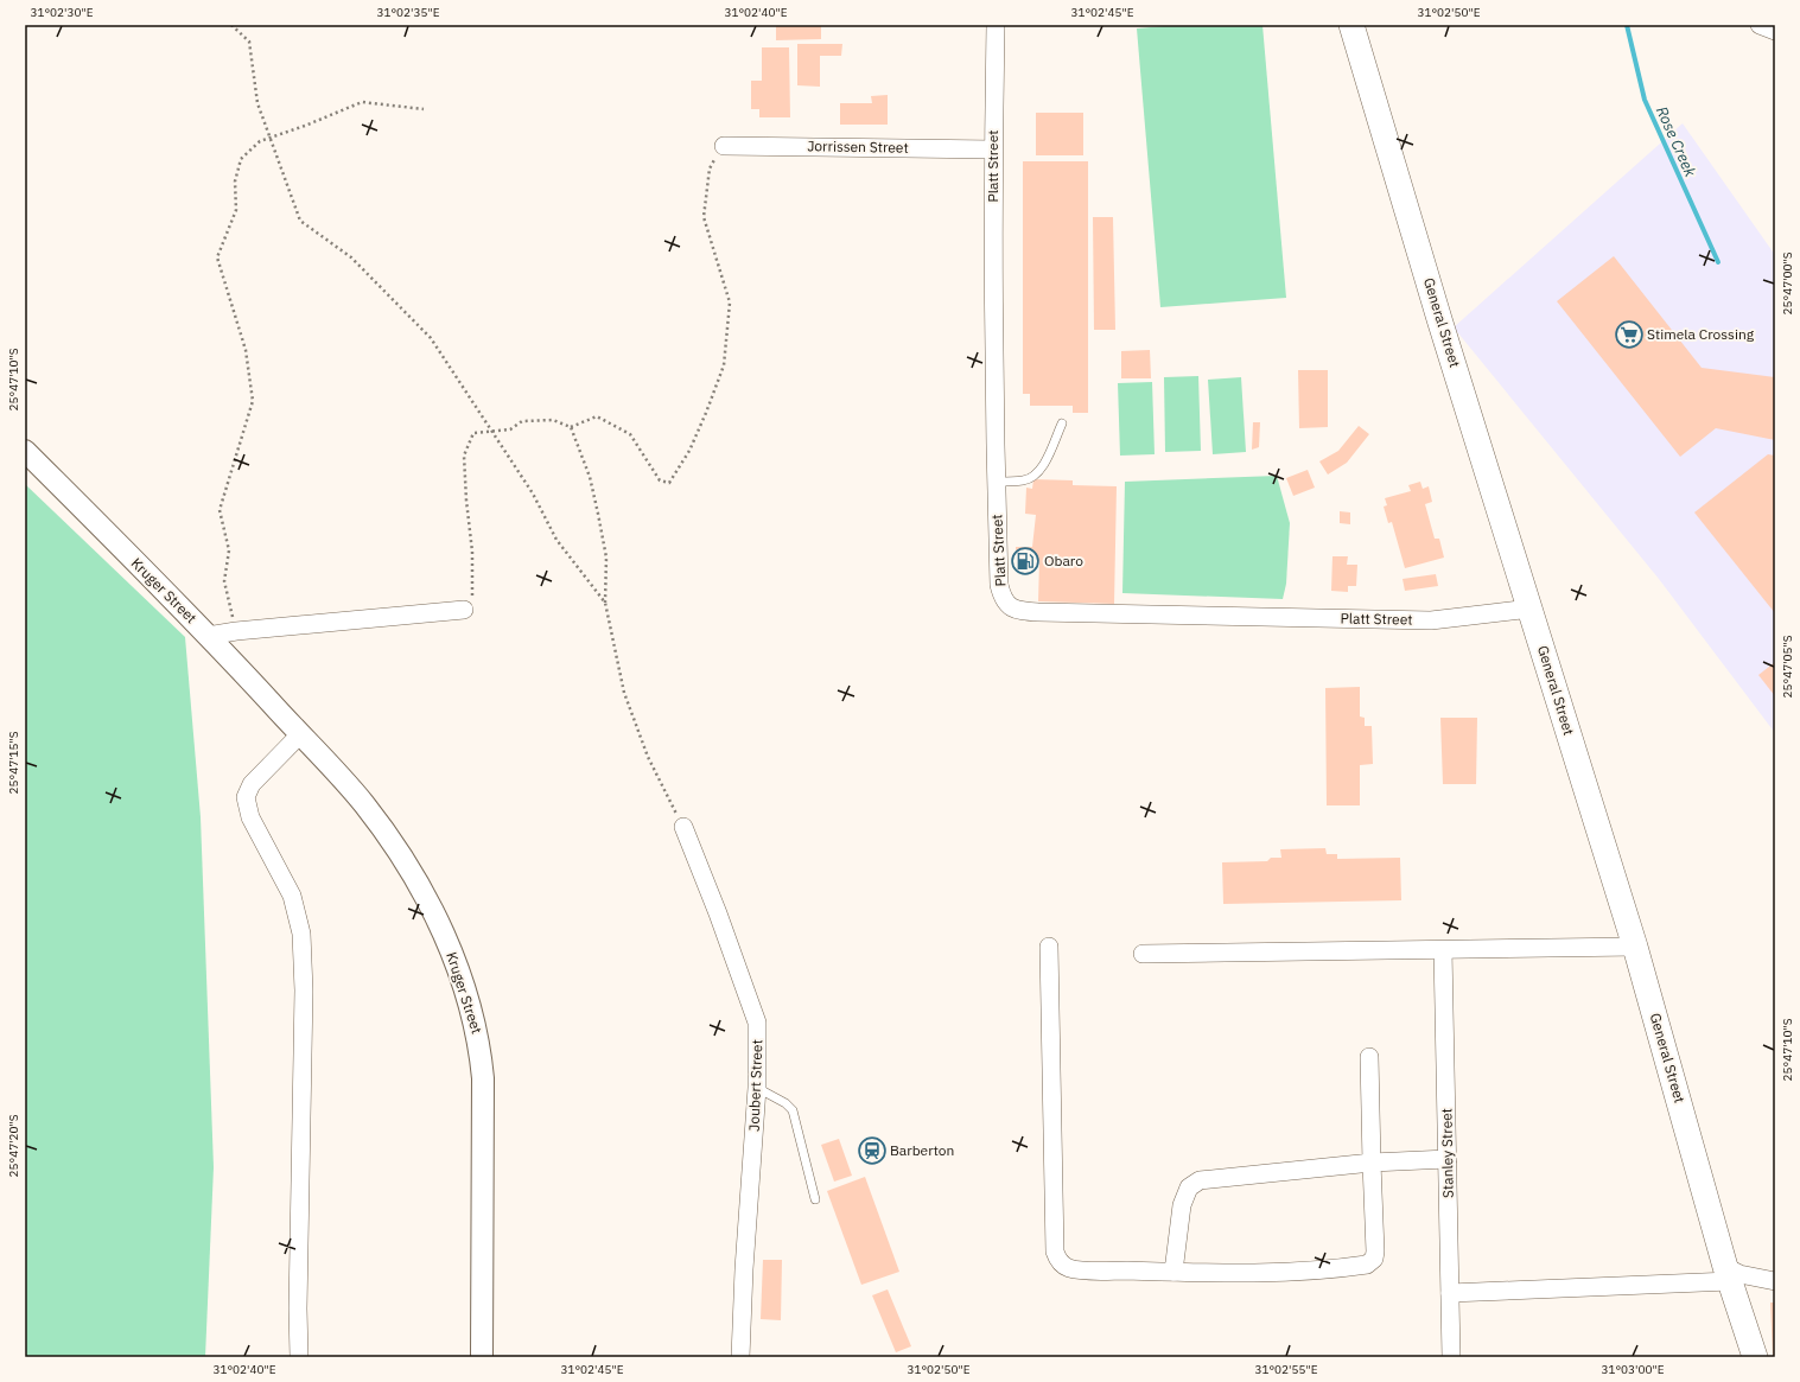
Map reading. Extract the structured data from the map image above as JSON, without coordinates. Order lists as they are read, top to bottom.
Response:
{
  "streets": {
    "main road": ["General Street"],
    "street": [
      "Jorrissen Street",
      "Platt Street",
      "Kruger Street",
      "Joubert Street",
      "Stanley Street"
    ]
  },
  "crossings": [
    ["Jorrissen Street", "Platt Street"],
    ["Platt Street", "General Street"]
  ],
  "water": ["Rose Creek"],
  "places": {
    "supermarket": ["Stimela Crossing"],
    "fuel station": ["Obaro"],
    "station": ["Barberton"]
  },
  "coordinates": [
    "31°02'30\"E",
    "31°02'35\"E",
    "31°02'40\"E",
    "31°02'45\"E",
    "31°02'50\"E",
    "25°47'00\"S",
    "25°47'10\"S",
    "25°47'05\"S",
    "25°47'15\"S",
    "25°47'20\"S",
    "31°02'55\"E",
    "31°03'00\"E"
  ]
}
